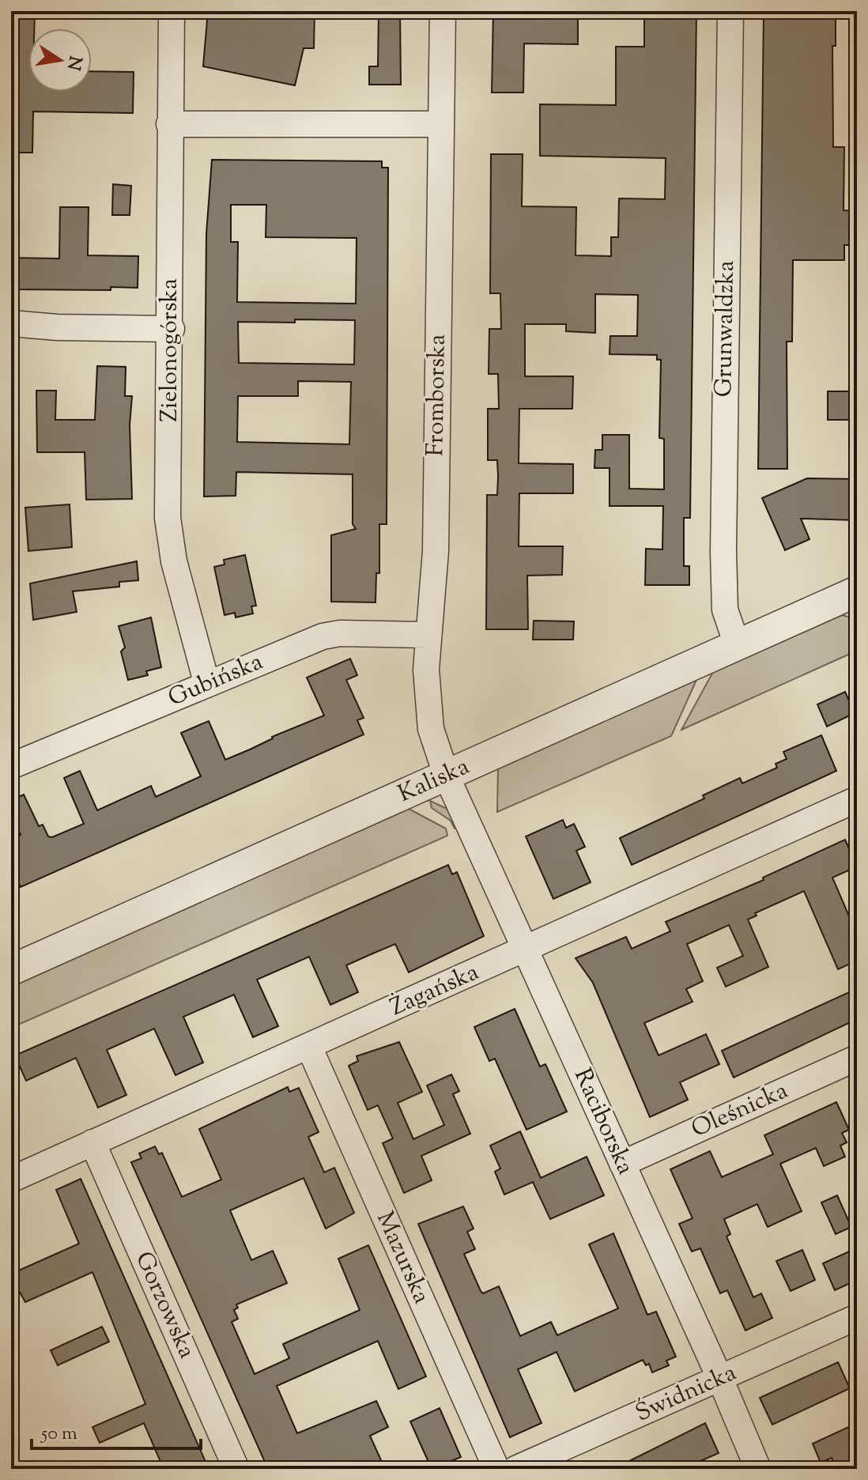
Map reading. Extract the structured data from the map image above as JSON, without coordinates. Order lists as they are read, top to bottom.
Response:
{
  "streets": {
    "street": [
      "Grunwaldzka",
      "Zielonogórska",
      "Fromborska",
      "Gubińska",
      "Kaliska",
      "Żagańska",
      "Oleśnicka",
      "Raciborska",
      "Mazurska",
      "Gorzowska",
      "Świdnicka"
    ]
  },
  "crossings": [
    ["Grunwaldzka", "Kaliska"],
    ["Zielonogórska", "Gubińska"],
    ["Fromborska", "Gubińska"],
    ["Fromborska", "Kaliska"],
    ["Fromborska", "Raciborska"],
    ["Kaliska", "Raciborska"],
    ["Żagańska", "Raciborska"],
    ["Żagańska", "Mazurska"],
    ["Żagańska", "Gorzowska"],
    ["Oleśnicka", "Raciborska"],
    ["Raciborska", "Świdnicka"]
  ],
  "scale_bar": "50 m",
  "north": "right"
}
